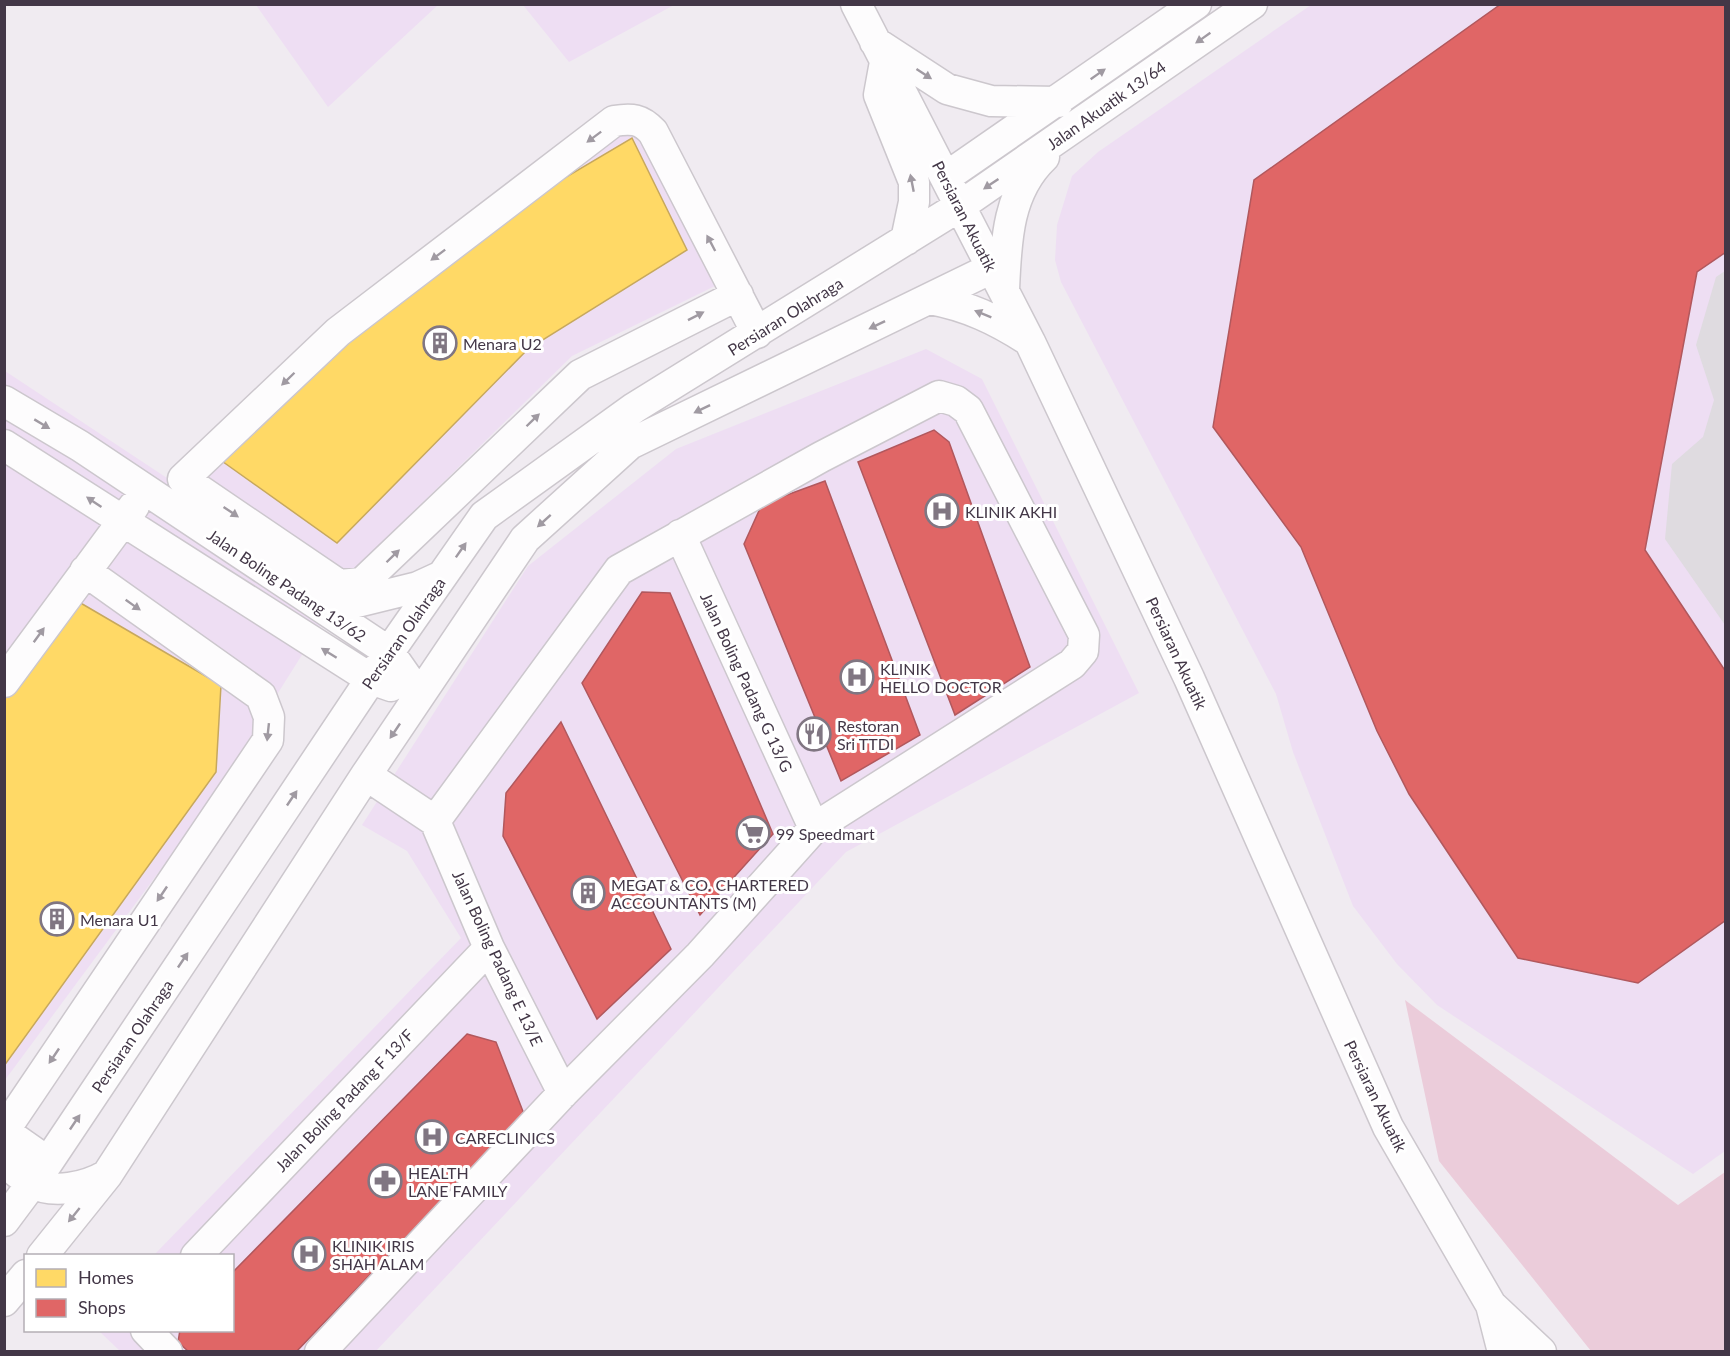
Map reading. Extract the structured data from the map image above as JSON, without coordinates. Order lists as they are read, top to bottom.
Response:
{
  "streets": {
    "street": [
      "Jalan Akuatik 13/64",
      "Persiaran Akuatik",
      "Persiaran Olahraga",
      "Jalan Boling Padang 13/62",
      "Jalan Boling Padang G 13/G",
      "Jalan Boling Padang E 13/E",
      "Jalan Boling Padang F 13/F"
    ]
  },
  "crossings": [
    ["Jalan Akuatik 13/64", "Persiaran Akuatik"],
    ["Jalan Akuatik 13/64", "Persiaran Olahraga"],
    ["Persiaran Akuatik", "Persiaran Olahraga"],
    ["Persiaran Olahraga", "Jalan Boling Padang 13/62"],
    ["Jalan Boling Padang E 13/E", "Jalan Boling Padang F 13/F"]
  ],
  "places": {
    "building": ["Menara U2", "MEGAT & CO. CHARTERED ACCOUNTANTS (M)", "Menara U1"],
    "hospital": [
      "KLINIK AKHI",
      "KLINIK HELLO DOCTOR",
      "CARECLINICS",
      "KLINIK IRIS SHAH ALAM"
    ],
    "restaurant": ["Restoran Sri TTDI"],
    "supermarket": ["99 Speedmart"],
    "pharmacy": ["HEALTH LANE FAMILY"]
  },
  "legend": ["Homes", "Shops"]
}
